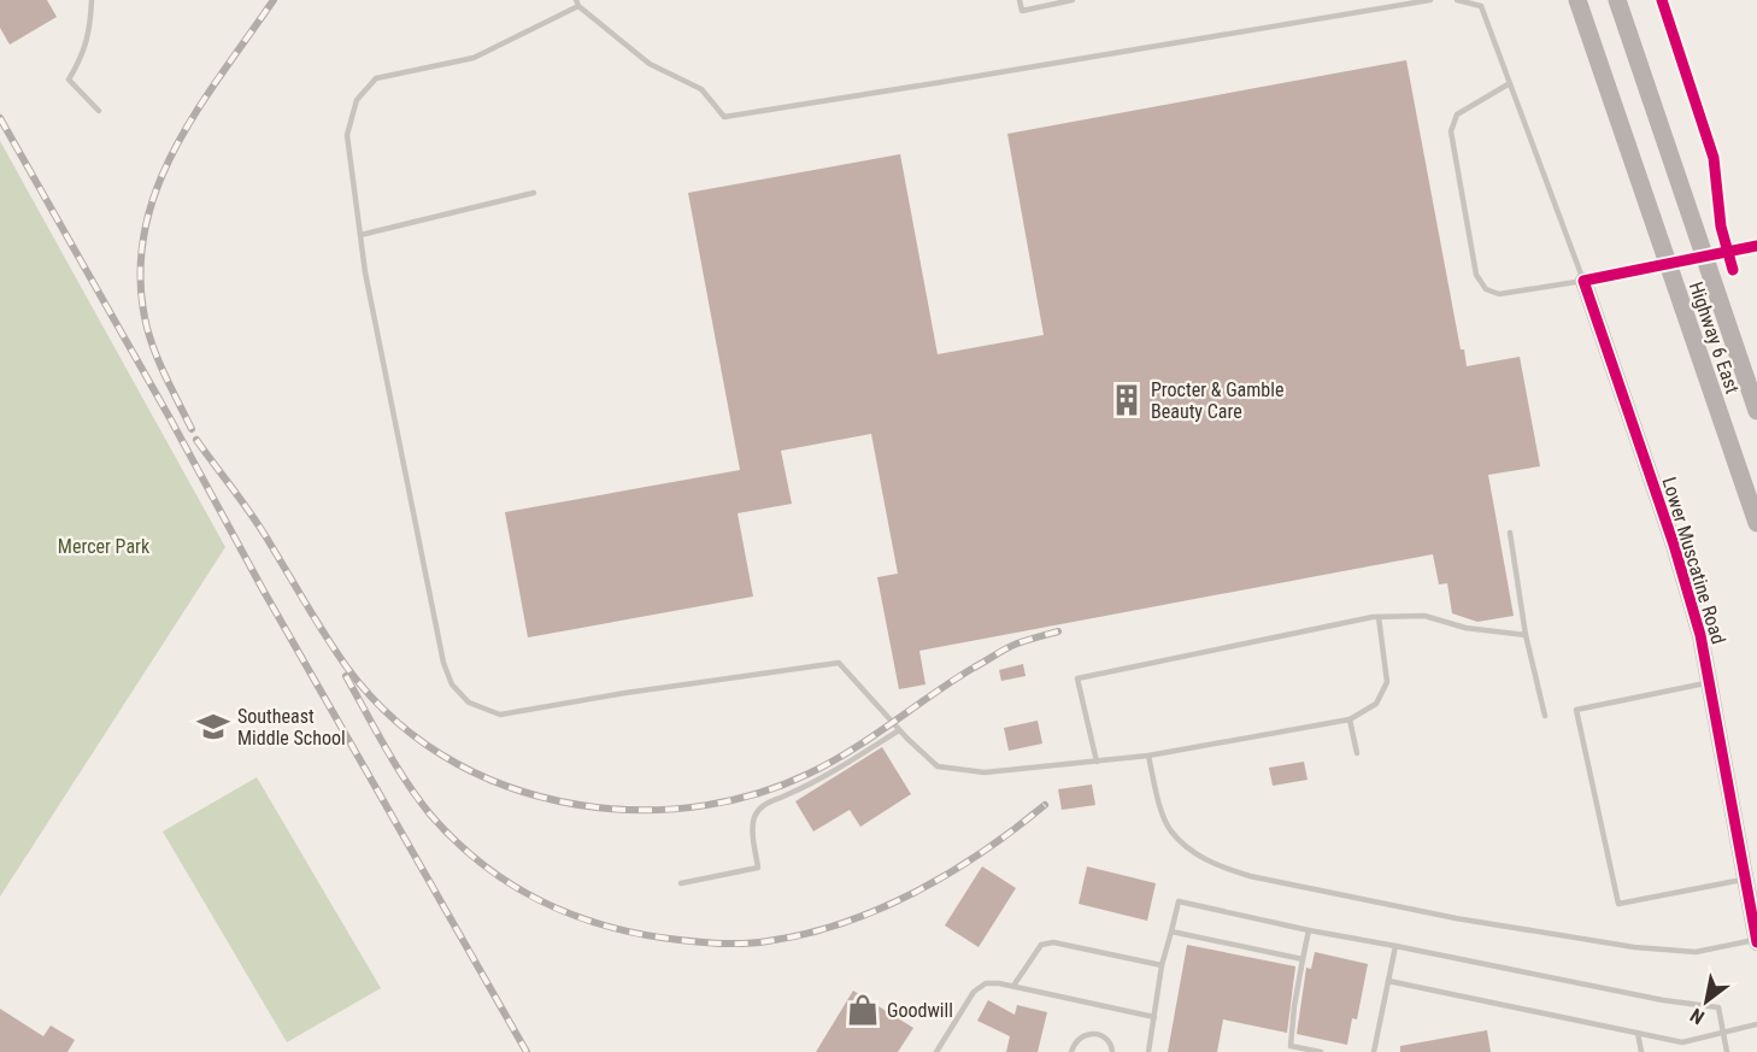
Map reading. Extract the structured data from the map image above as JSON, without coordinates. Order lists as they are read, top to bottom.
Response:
{
  "streets": {
    "main road": ["Highway 6 East"],
    "street": ["Lower Muscatine Road"]
  },
  "parks": ["Mercer Park"],
  "places": {
    "building": ["Procter & Gamble Beauty Care"],
    "school or university": ["Southeast Middle School"],
    "shop": ["Goodwill"]
  },
  "north": "bottom left"
}
